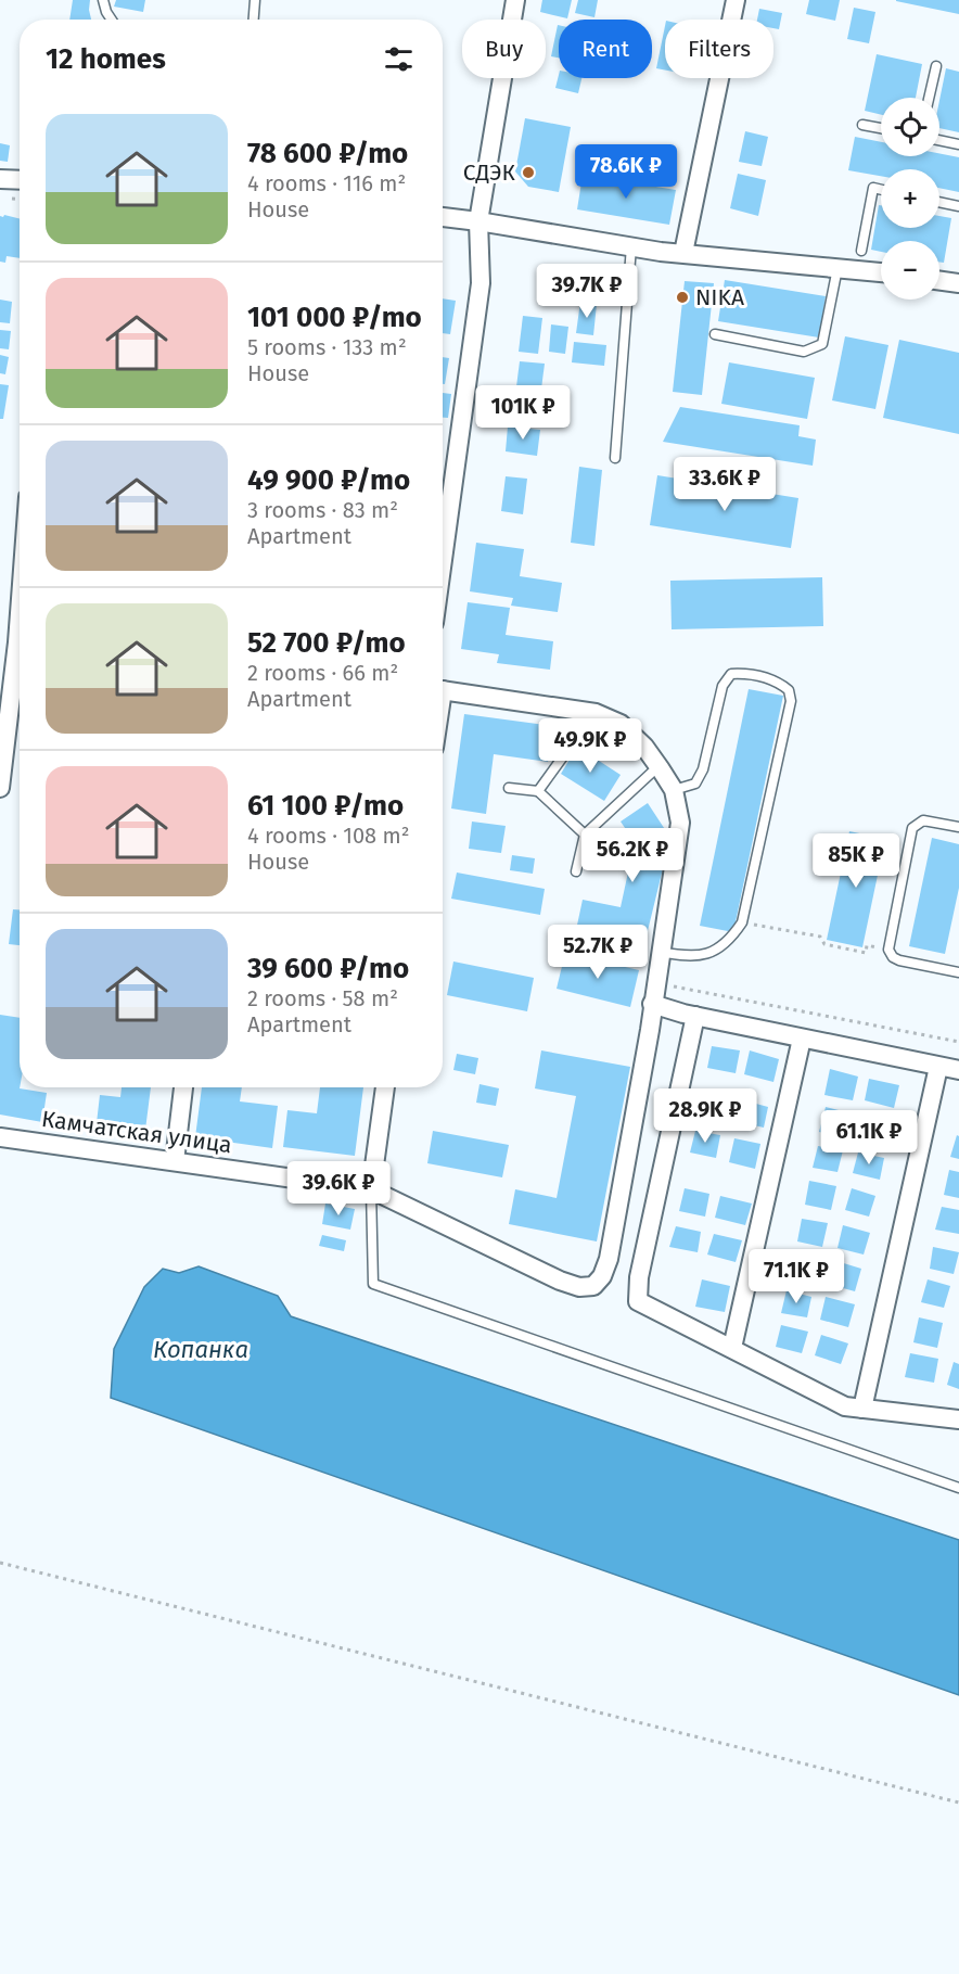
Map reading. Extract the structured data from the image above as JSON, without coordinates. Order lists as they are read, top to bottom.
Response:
{
  "streets": {
    "street": ["Камчатская улица"]
  },
  "water": ["Копанка"],
  "places": ["СДЭК", "NIKA"],
  "page": {
    "chip": ["Buy", "Rent", "Filters"],
    "heading": "12 homes",
    "map_buttons": ["+", "−"],
    "list": [
      {
        "name": "78 600 ₽/mo",
        "note": "4 rooms · 116 m² · House"
      },
      {
        "name": "101 000 ₽/mo",
        "note": "5 rooms · 133 m² · House"
      },
      {
        "name": "49 900 ₽/mo",
        "note": "3 rooms · 83 m² · Apartment"
      },
      {
        "name": "52 700 ₽/mo",
        "note": "2 rooms · 66 m² · Apartment"
      },
      {
        "name": "61 100 ₽/mo",
        "note": "4 rooms · 108 m² · House"
      },
      {
        "name": "39 600 ₽/mo",
        "note": "2 rooms · 58 m² · Apartment"
      }
    ],
    "price": [
      "78.6K ₽",
      "39.7K ₽",
      "101K ₽",
      "33.6K ₽",
      "49.9K ₽",
      "56.2K ₽",
      "85K ₽",
      "52.7K ₽",
      "28.9K ₽",
      "61.1K ₽",
      "39.6K ₽",
      "71.1K ₽"
    ]
  }
}
